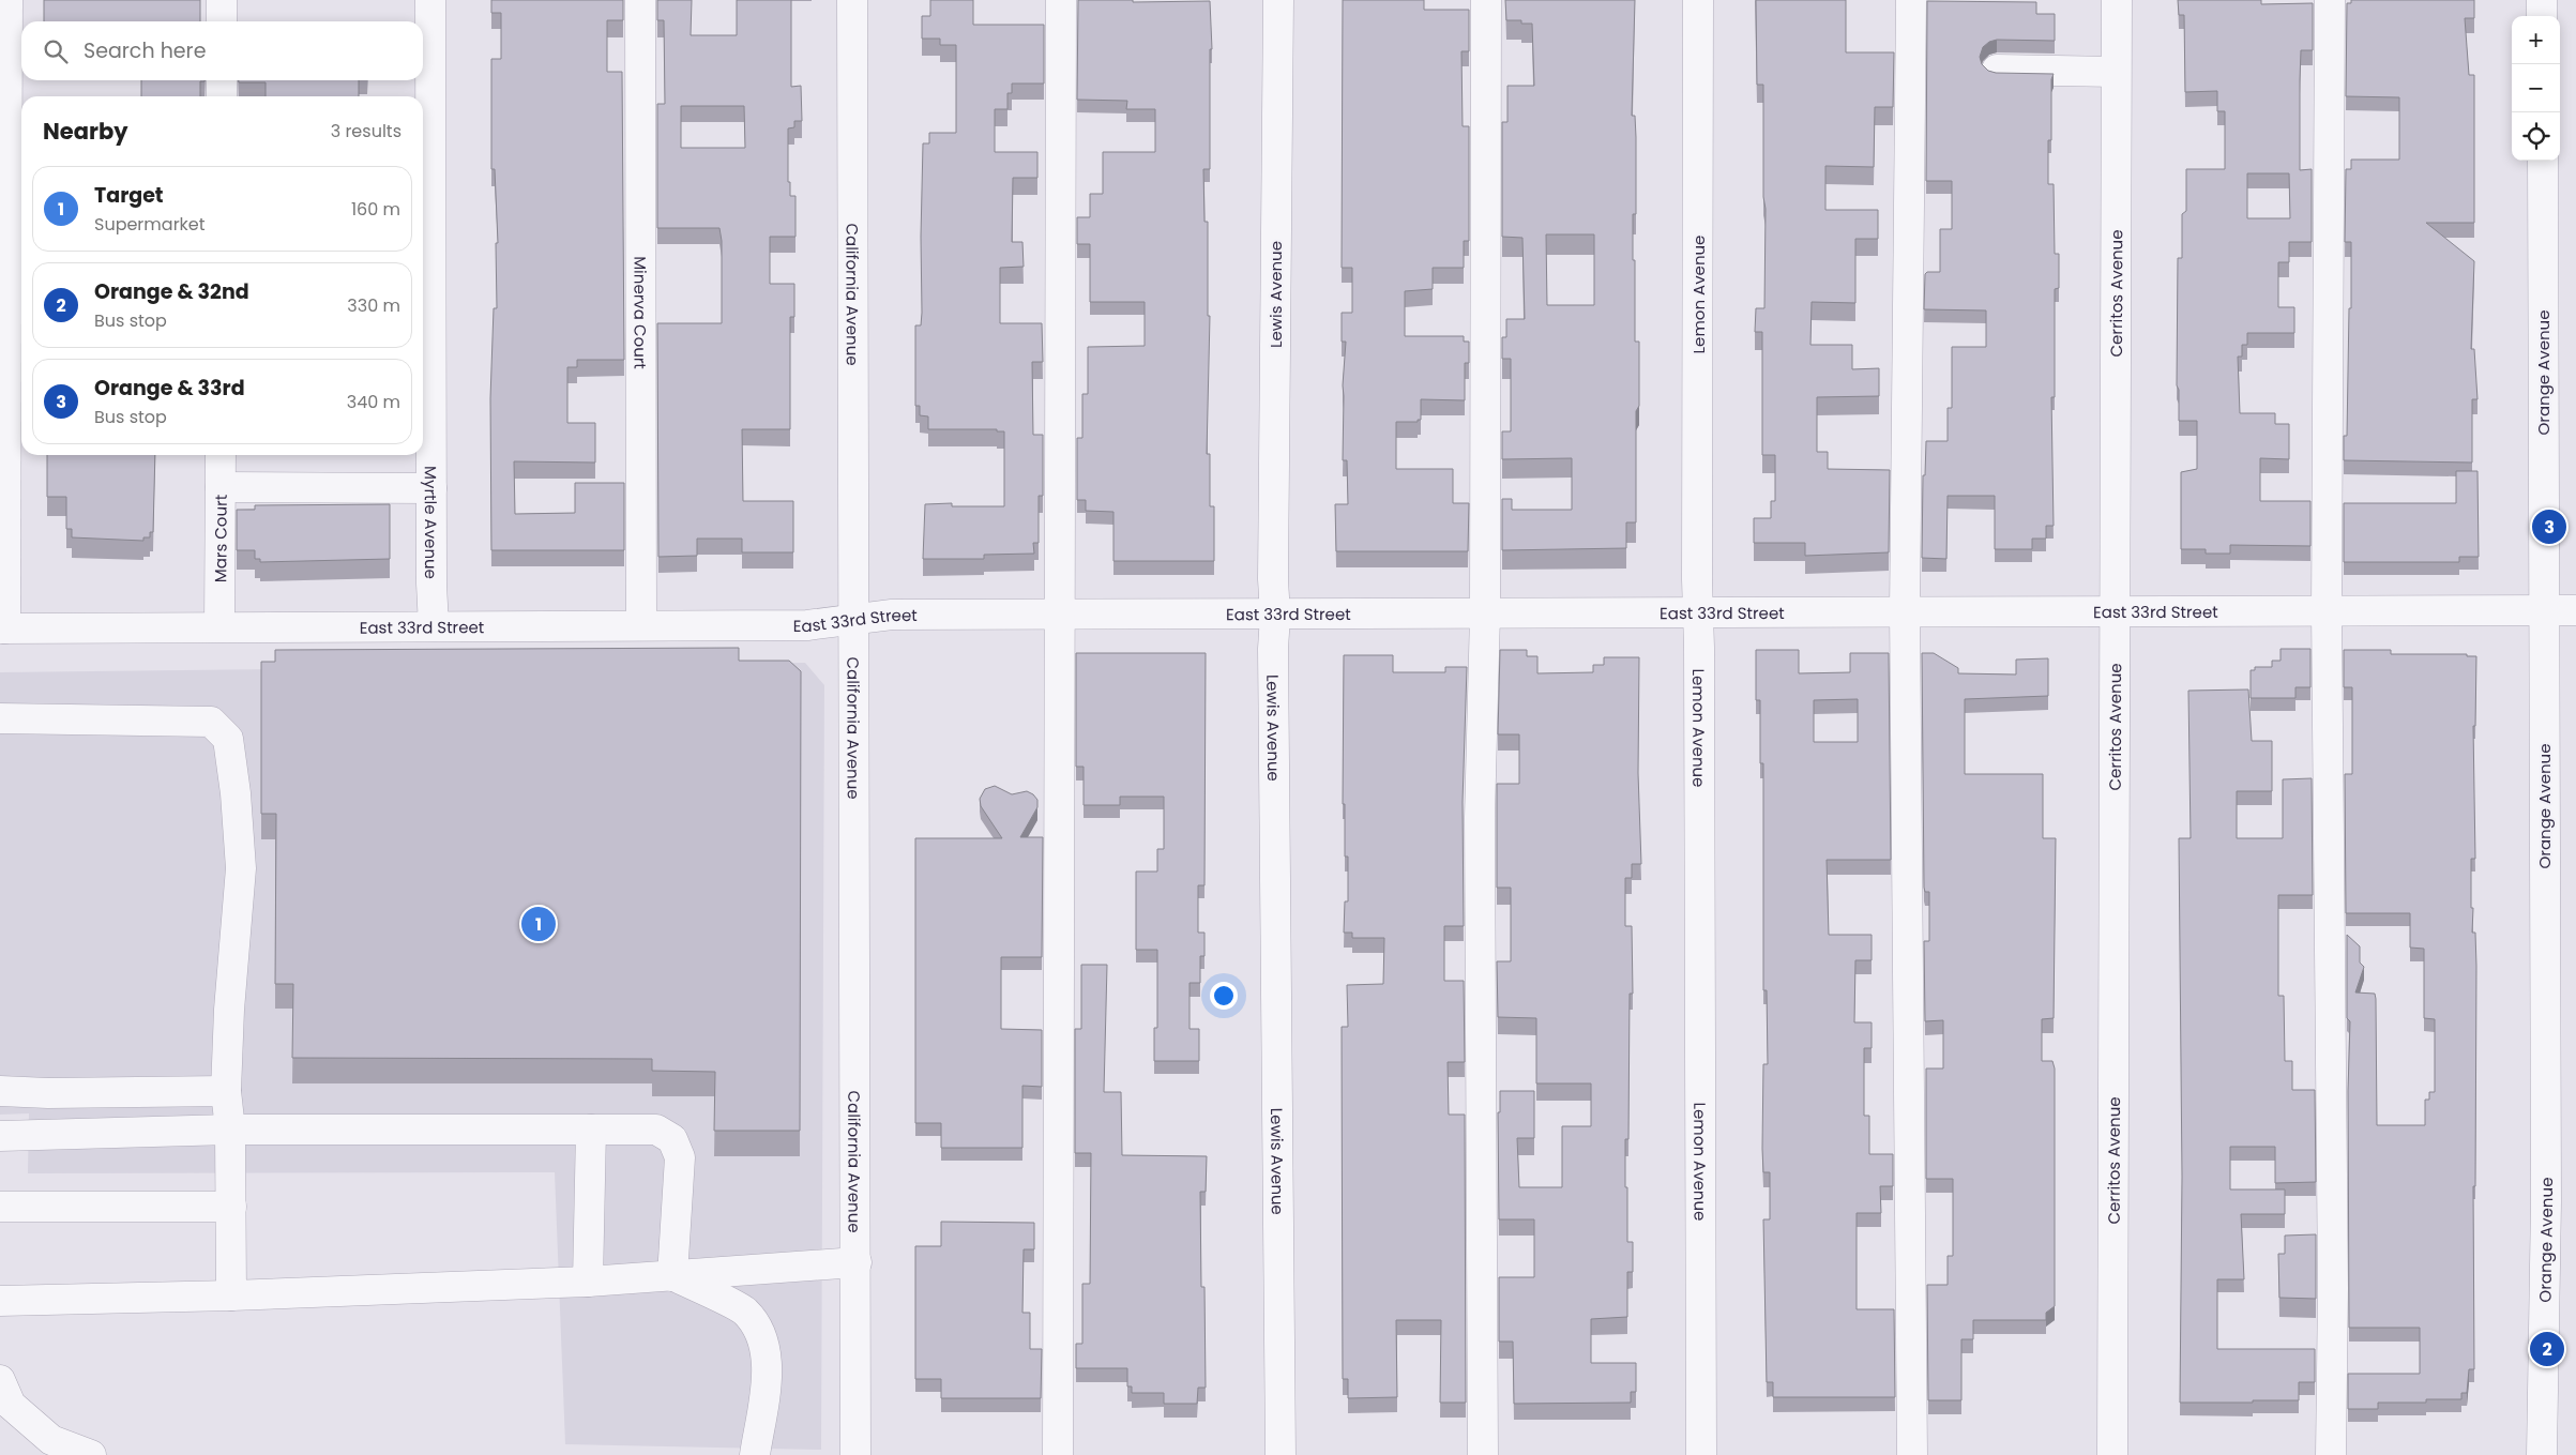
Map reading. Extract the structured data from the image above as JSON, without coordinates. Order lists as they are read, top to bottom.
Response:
{
  "streets": {
    "street": [
      "California Avenue",
      "Lewis Avenue",
      "Lemon Avenue",
      "Cerritos Avenue",
      "Minerva Court",
      "Orange Avenue",
      "Myrtle Avenue",
      "Mars Court",
      "East 33rd Street"
    ]
  },
  "crossings": [
    ["California Avenue", "East 33rd Street"],
    ["Lewis Avenue", "East 33rd Street"],
    ["Lemon Avenue", "East 33rd Street"],
    ["Cerritos Avenue", "East 33rd Street"],
    ["Minerva Court", "East 33rd Street"],
    ["Orange Avenue", "East 33rd Street"],
    ["Myrtle Avenue", "East 33rd Street"],
    ["Mars Court", "East 33rd Street"]
  ],
  "page": {
    "map_buttons": ["+", "−"],
    "search": "Search here",
    "heading": ["Nearby", "3 results"],
    "list": [
      {
        "mark": "1",
        "name": "Target",
        "note": "Supermarket",
        "value": "160 m"
      },
      {
        "mark": "2",
        "name": "Orange & 32nd",
        "note": "Bus stop",
        "value": "330 m"
      },
      {
        "mark": "3",
        "name": "Orange & 33rd",
        "note": "Bus stop",
        "value": "340 m"
      }
    ],
    "pins": ["3", "1", "2"]
  }
}
